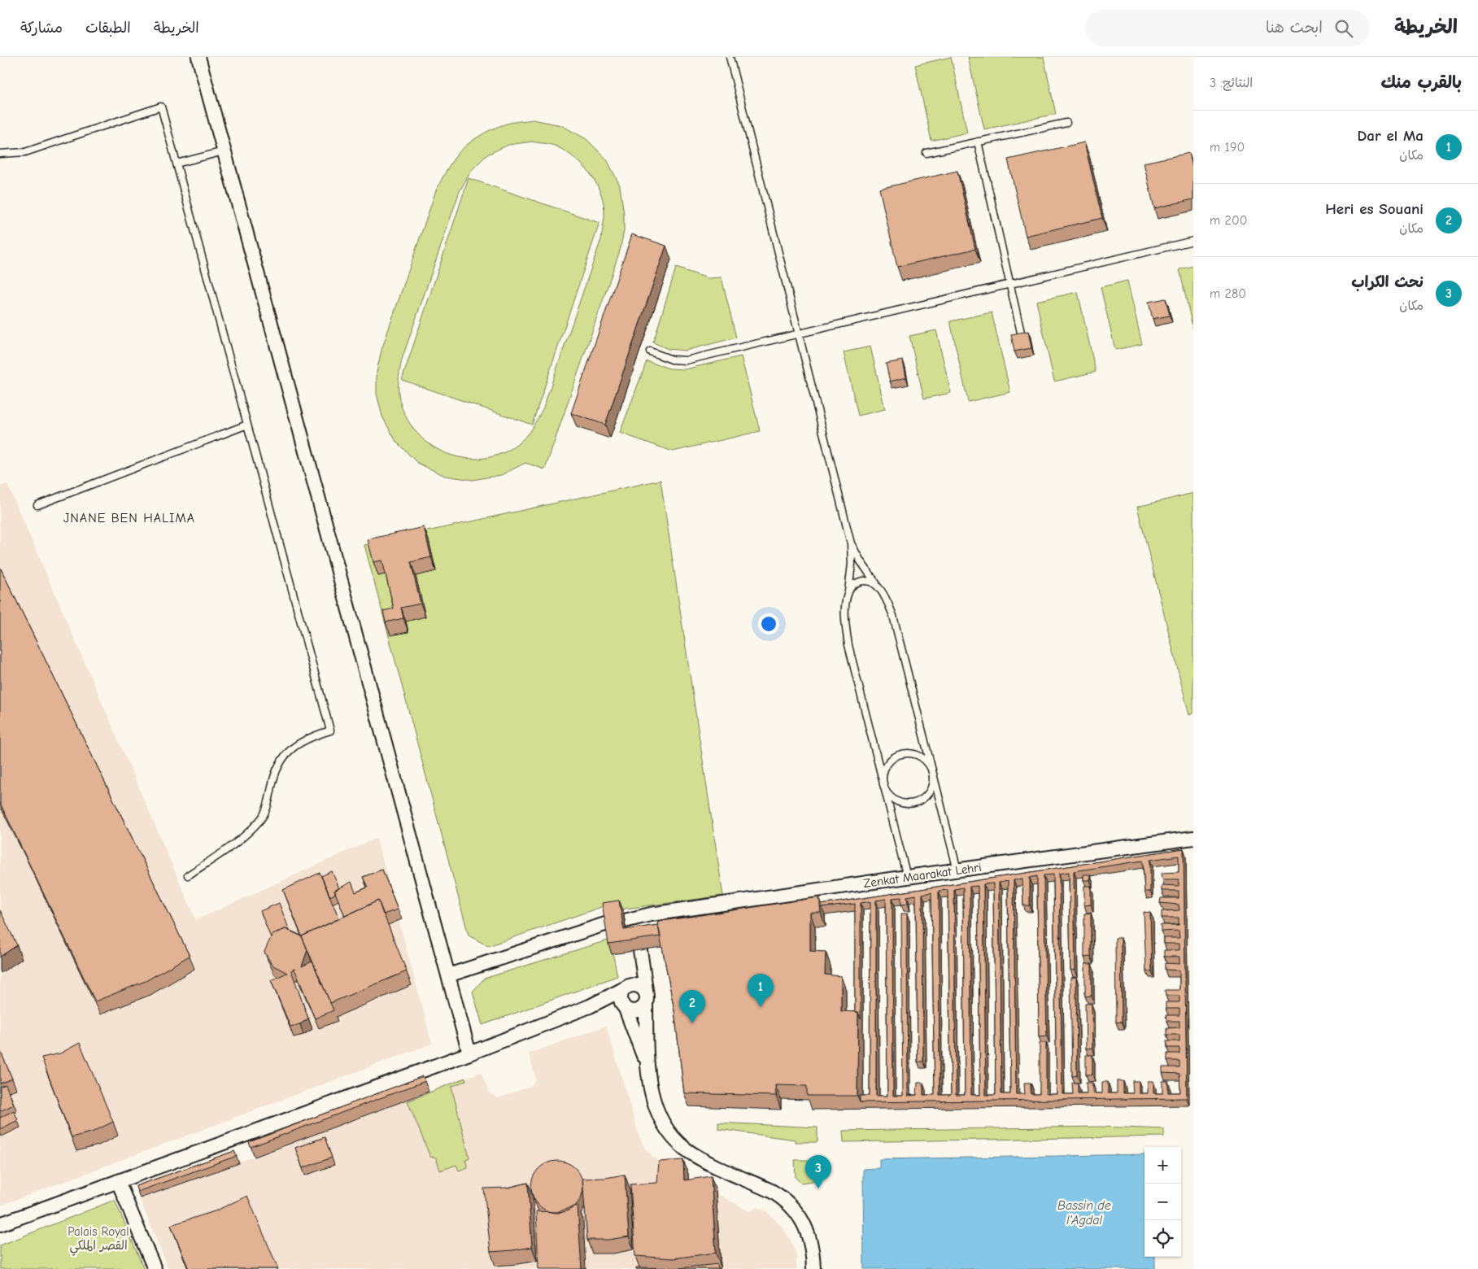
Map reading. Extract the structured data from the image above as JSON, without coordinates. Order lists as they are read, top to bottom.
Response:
{
  "streets": {
    "street": ["Zenkat Maarakat Lehri"]
  },
  "districts": ["JNANE BEN HALIMA"],
  "water": ["Bassin de l'Agdal"],
  "parks": ["Palais Royal القصر الملكي"],
  "page": {
    "header": "الخريطة",
    "search": "ابحث هنا",
    "nav": ["الخريطة", "الطبقات", "مشاركة"],
    "heading": ["بالقرب منك", "النتائج: 3"],
    "list": [
      {
        "mark": "1",
        "name": "Dar el Ma",
        "note": "مكان",
        "value": "190 m"
      },
      {
        "mark": "2",
        "name": "Heri es Souani",
        "note": "مكان",
        "value": "200 m"
      },
      {
        "mark": "3",
        "name": "نحث الكراب",
        "note": "مكان",
        "value": "280 m"
      }
    ],
    "pins": ["1", "2", "3"],
    "map_buttons": ["+", "−"]
  }
}
